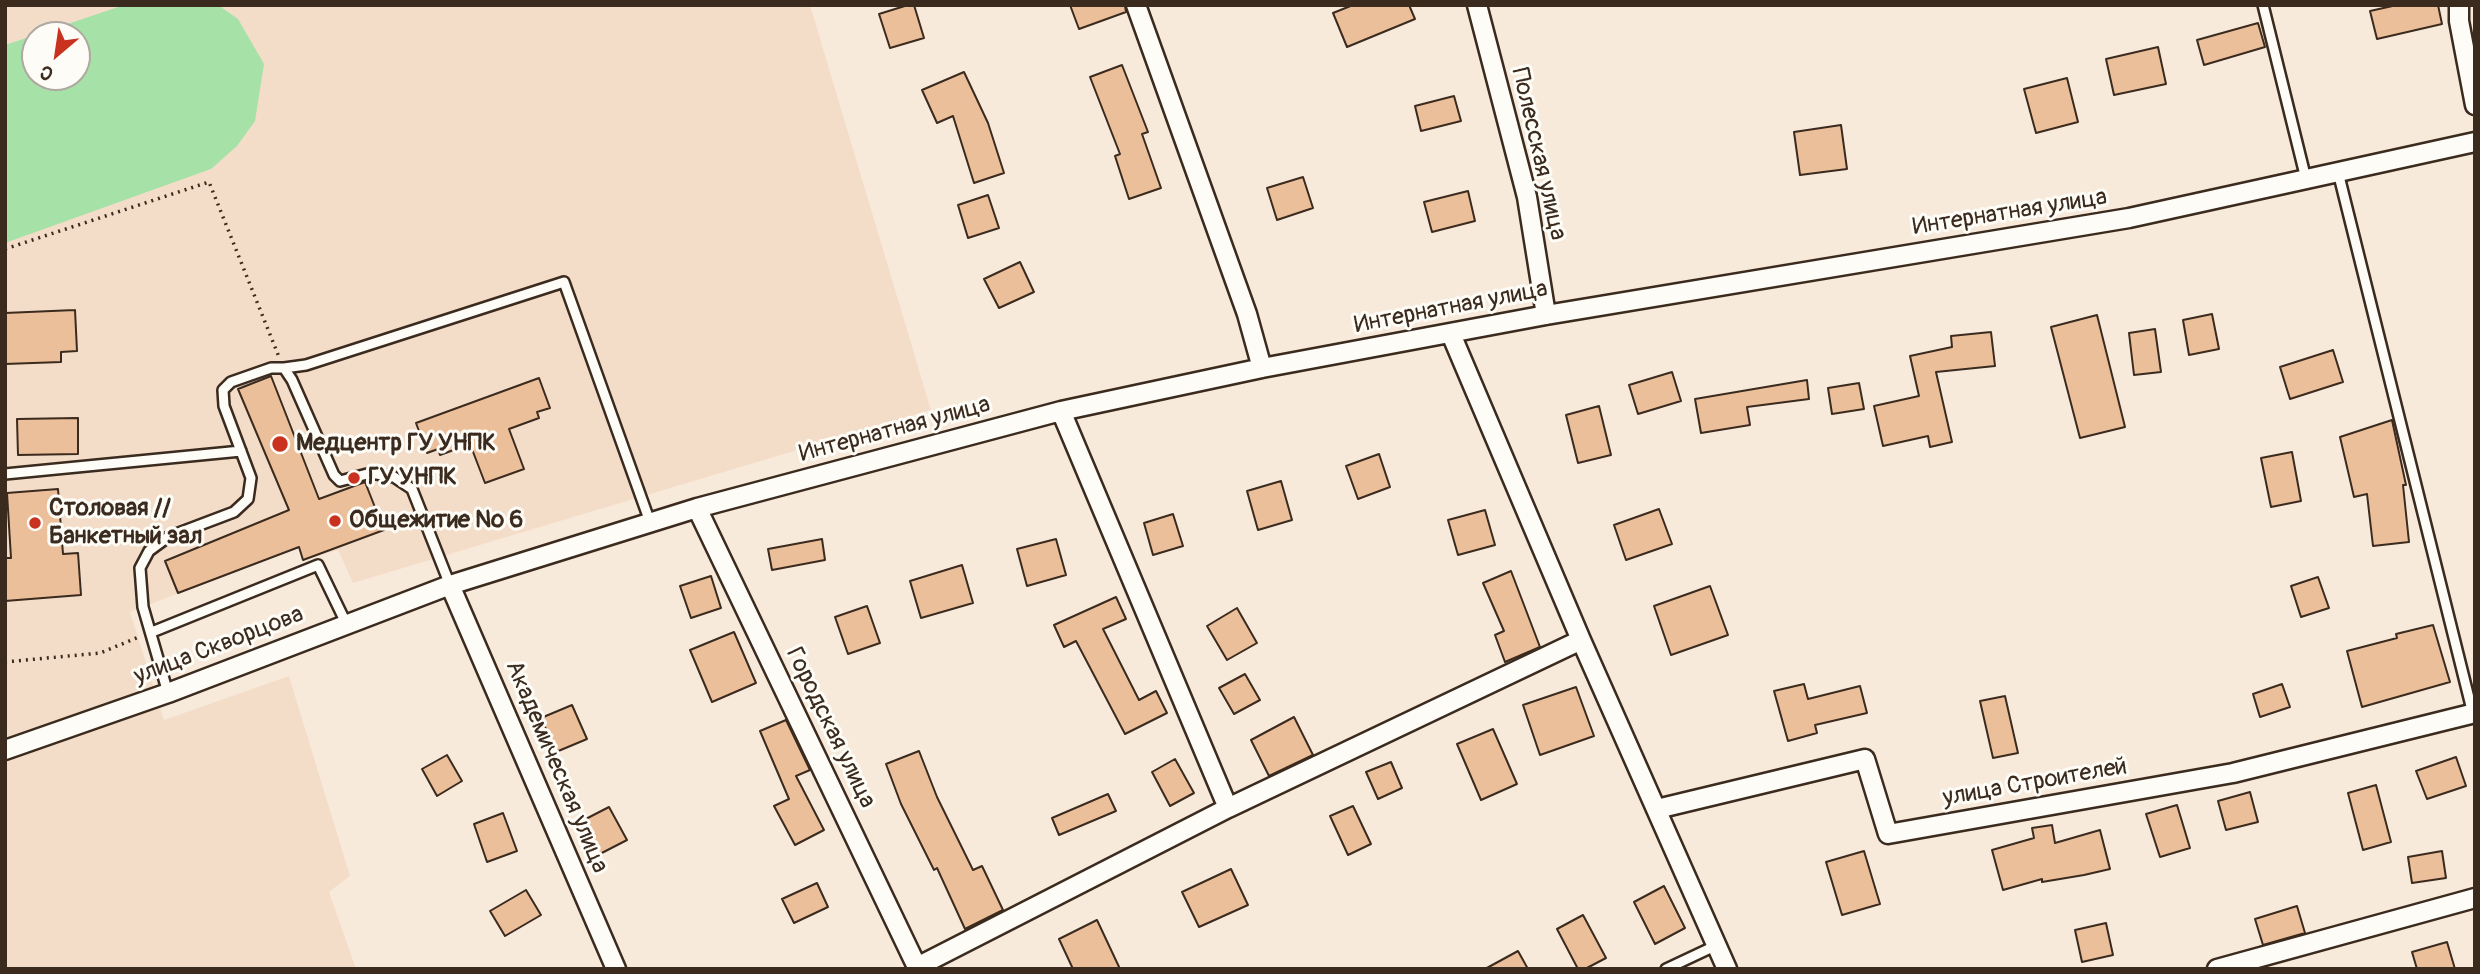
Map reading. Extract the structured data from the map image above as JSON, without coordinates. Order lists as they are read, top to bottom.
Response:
{
  "streets": {
    "street": [
      "Полесская улица",
      "Интернатная улица",
      "улица Скворцова",
      "Городская улица",
      "Академическая улица",
      "улица Строителей"
    ]
  },
  "crossings": [
    ["Полесская улица", "Интернатная улица"],
    ["Интернатная улица", "улица Скворцова"],
    ["Интернатная улица", "Городская улица"],
    ["Интернатная улица", "Академическая улица"],
    ["улица Скворцова", "Академическая улица"]
  ],
  "places": [
    "Медцентр ГУ УНПК",
    "ГУ УНПК",
    "Общежитие № 6",
    "Столовая // Банкетный зал"
  ],
  "north": "bottom left"
}
